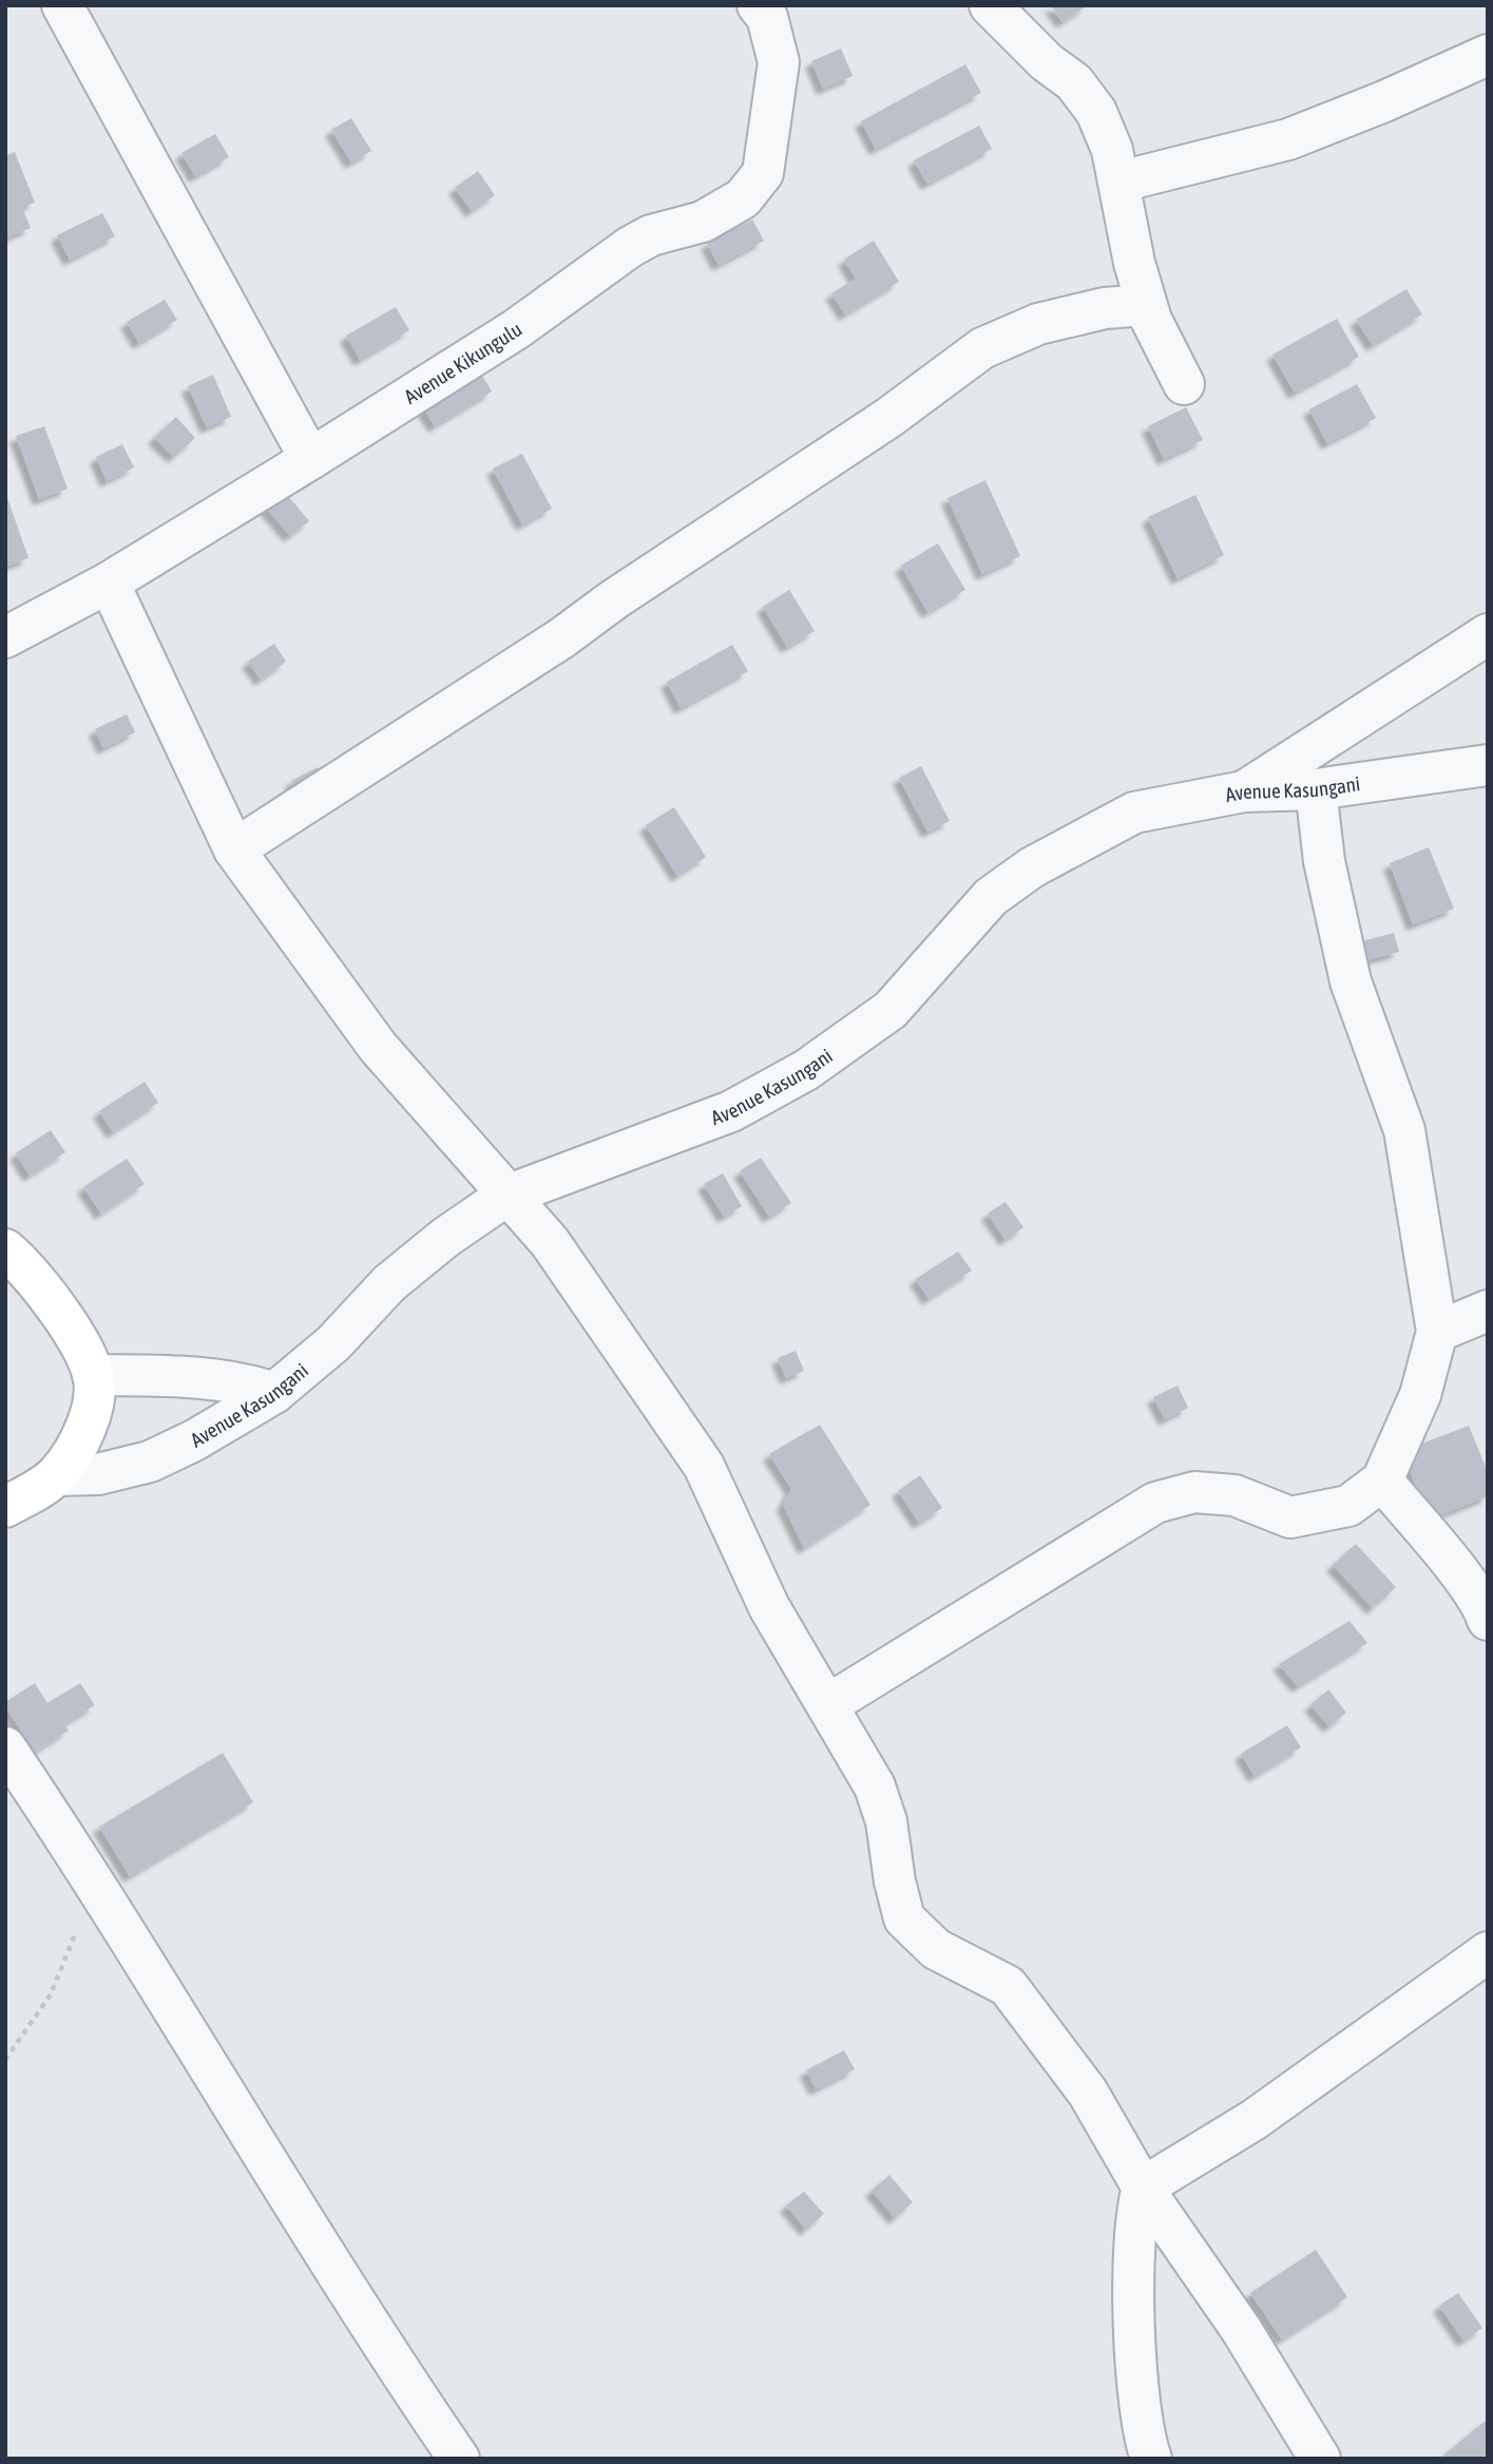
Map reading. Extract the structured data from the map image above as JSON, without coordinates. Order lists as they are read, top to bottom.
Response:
{
  "streets": {
    "street": ["Avenue Kikungulu", "Avenue Kasungani"]
  }
}
